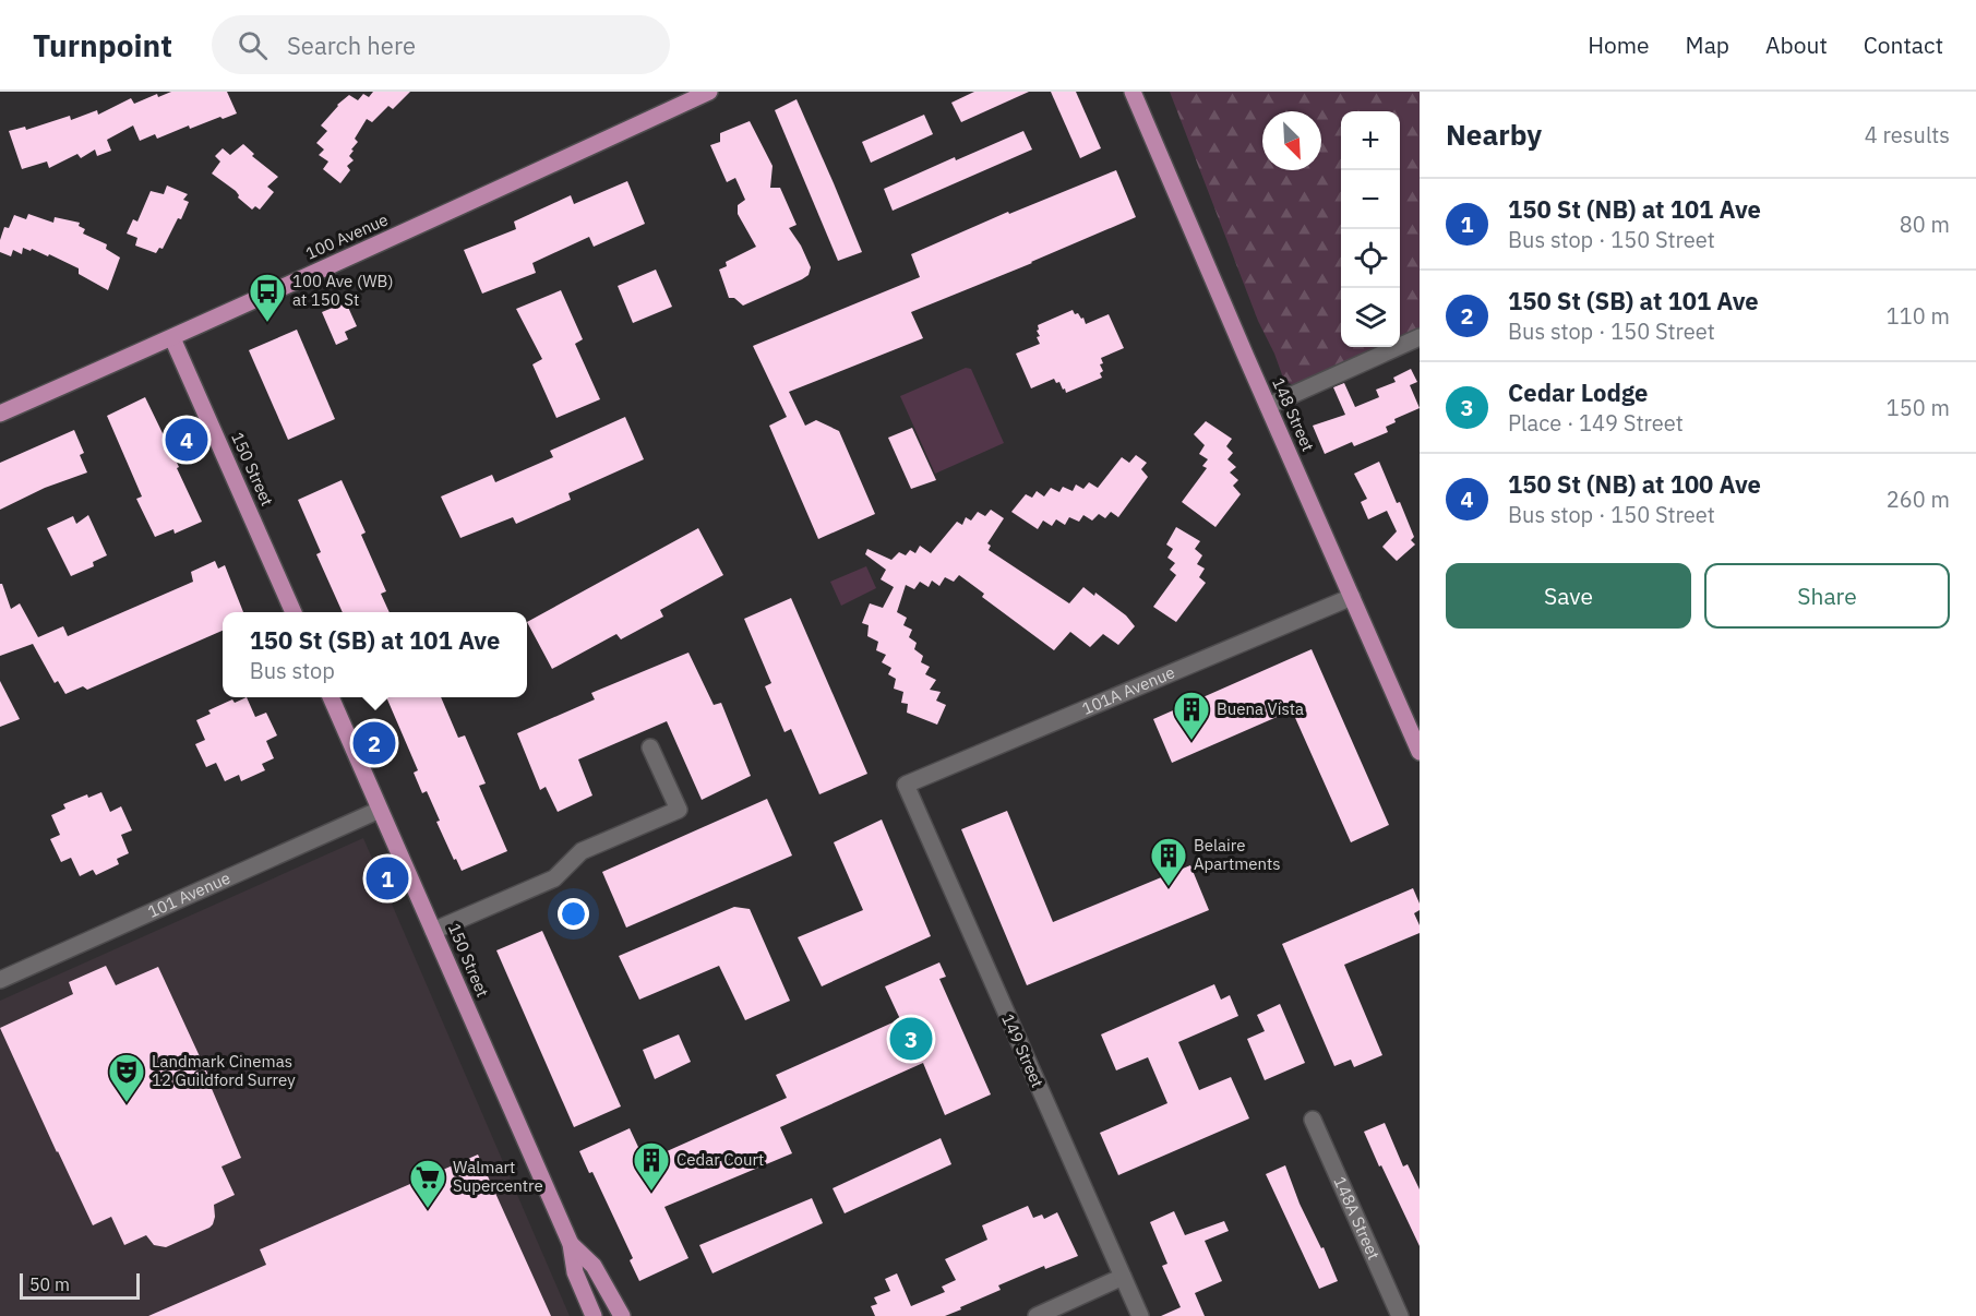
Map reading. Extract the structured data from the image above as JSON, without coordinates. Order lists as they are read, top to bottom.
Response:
{
  "streets": {
    "main road": ["100 Avenue", "148 Street", "150 Street"],
    "street": [
      "101A Avenue",
      "101 Avenue",
      "149 Street",
      "148A Street"
    ]
  },
  "crossings": [
    ["100 Avenue", "150 Street"],
    ["148 Street", "101A Avenue"],
    ["150 Street", "101 Avenue"],
    ["101A Avenue", "149 Street"]
  ],
  "places": {
    "bus stop": ["100 Ave (WB) at 150 St"],
    "building": ["Buena Vista", "Belaire Apartments", "Cedar Court"],
    "theatre": ["Landmark Cinemas 12 Guildford Surrey"],
    "supermarket": ["Walmart Supercentre"]
  },
  "scale_bar": "50 m",
  "north": "bottom right",
  "page": {
    "header": "Turnpoint",
    "search": "Search here",
    "nav": [
      "Home",
      "Map",
      "About",
      "Contact"
    ],
    "heading": ["Nearby", "4 results"],
    "map_buttons": ["+", "−"],
    "list": [
      {
        "mark": "1",
        "name": "150 St (NB) at 101 Ave",
        "note": "Bus stop · 150 Street",
        "value": "80 m"
      },
      {
        "mark": "2",
        "name": "150 St (SB) at 101 Ave",
        "note": "Bus stop · 150 Street",
        "value": "110 m"
      },
      {
        "mark": "3",
        "name": "Cedar Lodge",
        "note": "Place · 149 Street",
        "value": "150 m"
      },
      {
        "mark": "4",
        "name": "150 St (NB) at 100 Ave",
        "note": "Bus stop · 150 Street",
        "value": "260 m"
      }
    ],
    "pins": [
      "4",
      "2",
      "1",
      "3"
    ],
    "buttons": ["Save", "Share"],
    "popup": ["150 St (SB) at 101 Ave", "Bus stop"],
    "scale": "50 m"
  }
}
